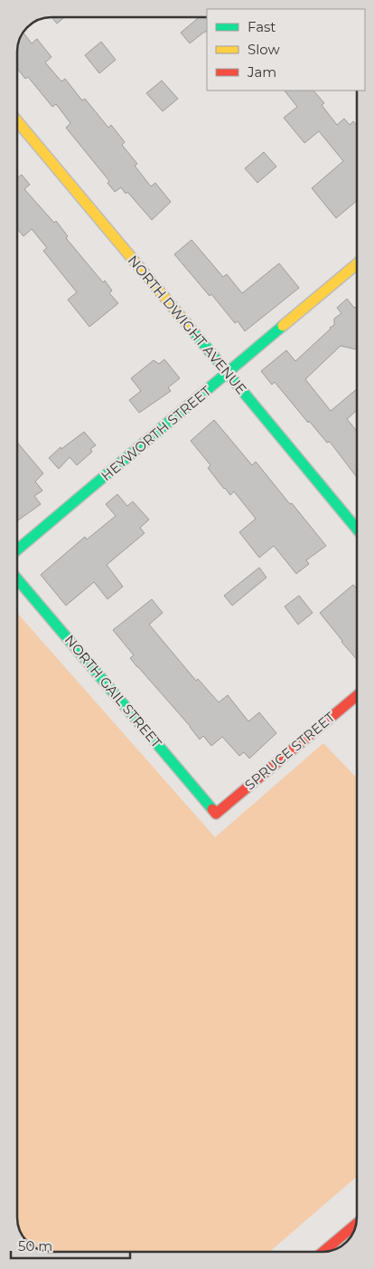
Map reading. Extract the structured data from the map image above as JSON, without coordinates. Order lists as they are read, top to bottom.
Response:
{
  "streets": {
    "street": [
      "NORTH DWIGHT AVENUE",
      "HEYWORTH STREET",
      "NORTH GAIL STREET",
      "SPRUCE STREET"
    ]
  },
  "crossings": [
    ["NORTH DWIGHT AVENUE", "HEYWORTH STREET"],
    ["NORTH GAIL STREET", "SPRUCE STREET"]
  ],
  "legend": ["Fast", "Slow", "Jam"],
  "scale_bar": "50 m"
}
